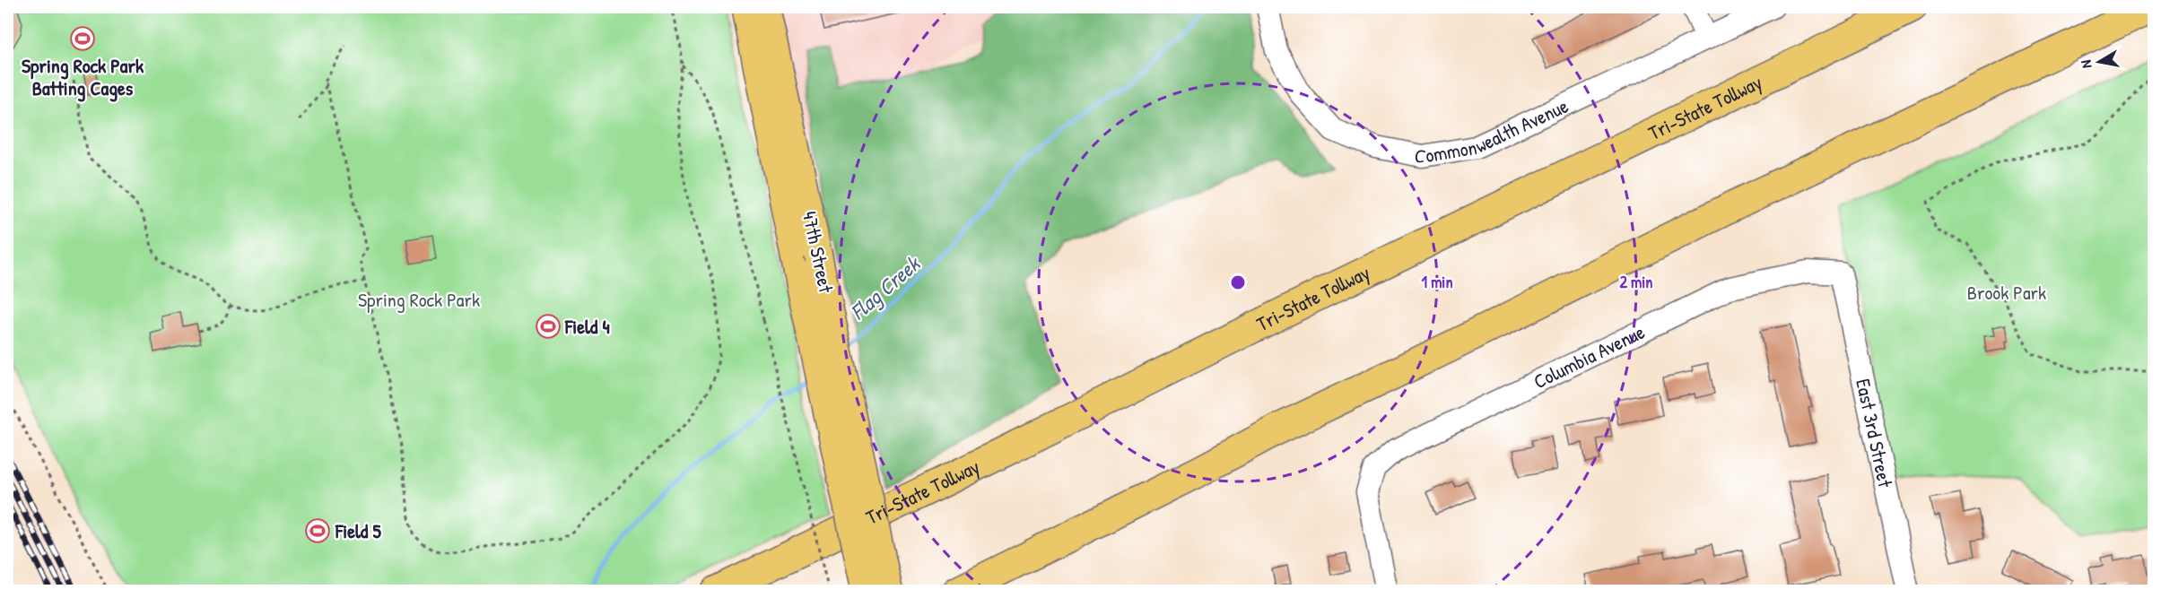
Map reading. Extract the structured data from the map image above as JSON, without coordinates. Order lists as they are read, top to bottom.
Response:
{
  "streets": {
    "highway": ["Tri-State Tollway"],
    "main road": ["47th Street"],
    "street": ["Commonwealth Avenue", "Columbia Avenue", "East 3rd Street"]
  },
  "crossings": [
    ["Columbia Avenue", "East 3rd Street"]
  ],
  "water": ["Flag Creek"],
  "parks": ["Brook Park", "Spring Rock Park"],
  "places": {
    "sports": ["Spring Rock Park Batting Cages", "Field 4", "Field 5"]
  },
  "north": "left",
  "rings": ["1 min", "2 min"]
}
